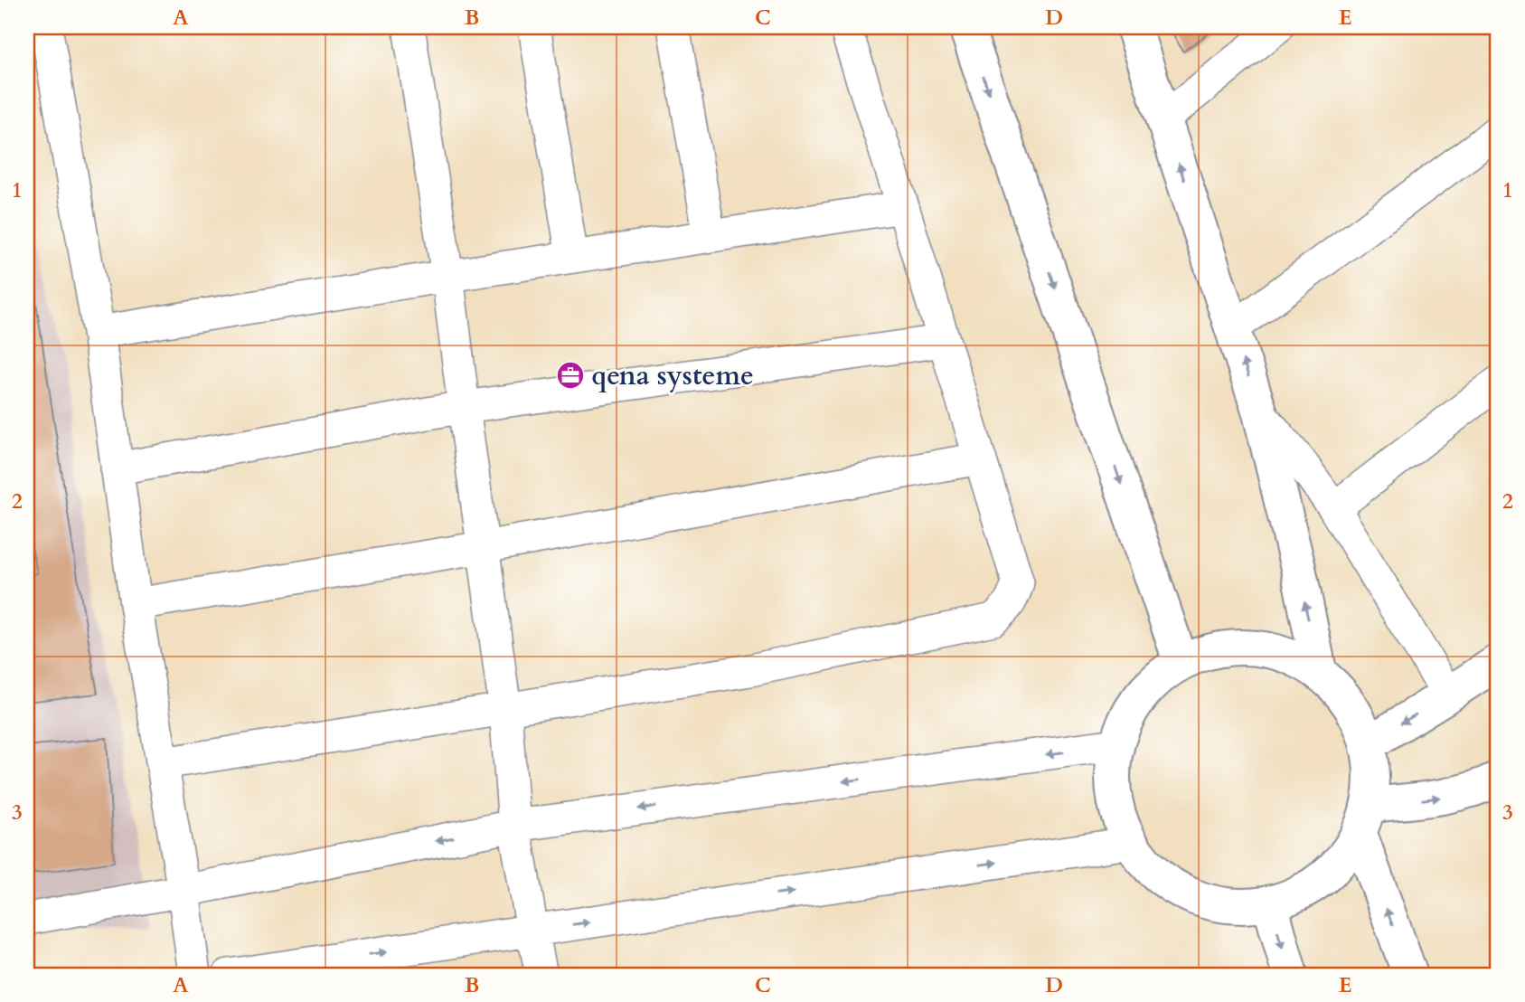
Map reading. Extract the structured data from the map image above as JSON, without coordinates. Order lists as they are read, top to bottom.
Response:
{
  "places": {
    "office": ["qena systeme"]
  },
  "grid": {
    "columns": [
      "A",
      "B",
      "C",
      "D",
      "E"
    ],
    "rows": ["1", "2", "3"]
  }
}
